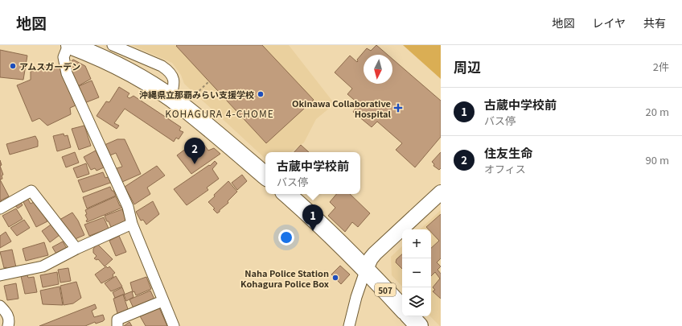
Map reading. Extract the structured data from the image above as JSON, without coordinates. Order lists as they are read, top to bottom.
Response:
{
  "streets": {
    "highway": ["507"]
  },
  "districts": ["KOHAGURA 4-CHOME"],
  "places": {
    "other": ["アムスガーデン", "沖縄県立那覇みらい支援学校", "Naha Police Station Kohagura Police Box"],
    "health": ["Okinawa Collaborative Hospital"]
  },
  "north": "bottom",
  "page": {
    "header": "地図",
    "nav": ["地図", "レイヤ", "共有"],
    "heading": ["周辺", "2件"],
    "list": [
      {
        "mark": "1",
        "name": "古蔵中学校前",
        "note": "バス停",
        "value": "20 m"
      },
      {
        "mark": "2",
        "name": "住友生命",
        "note": "オフィス",
        "value": "90 m"
      }
    ],
    "pins": ["2", "1"],
    "popup": ["古蔵中学校前", "バス停"],
    "map_buttons": ["+", "−"]
  }
}
